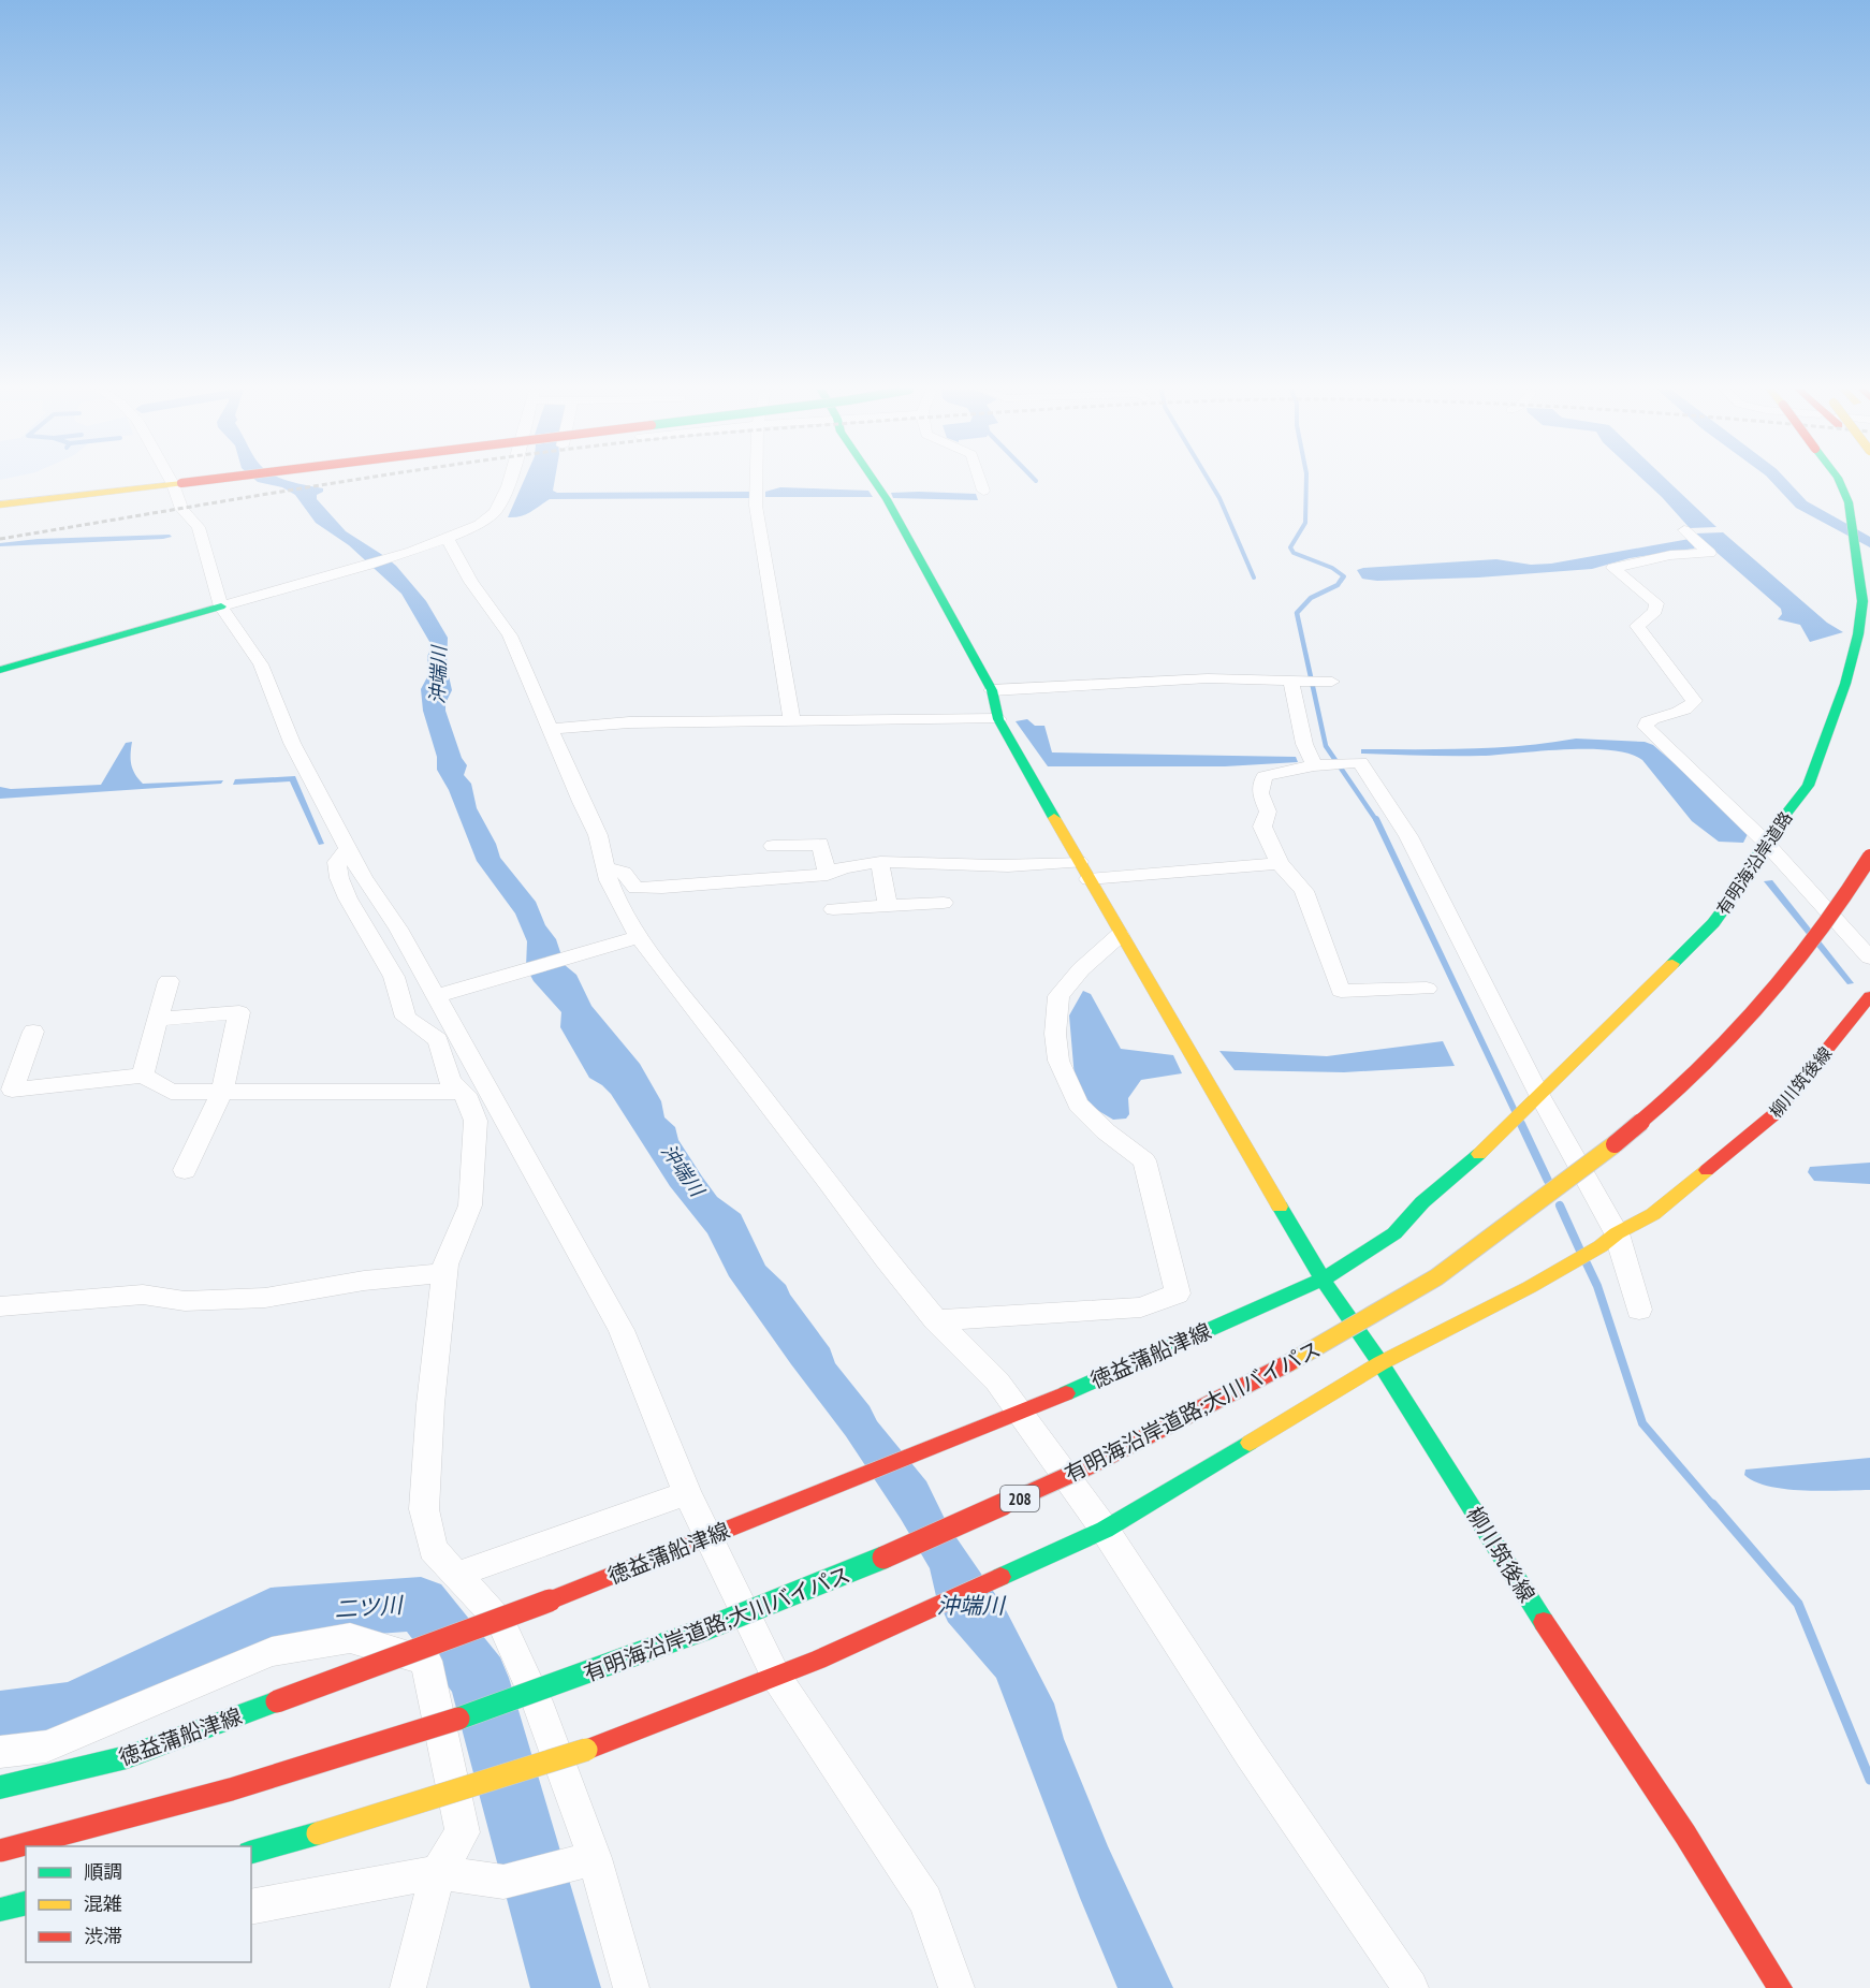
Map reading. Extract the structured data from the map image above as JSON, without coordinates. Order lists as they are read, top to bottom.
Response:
{
  "streets": {
    "main road": [
      "有明海沿岸道路",
      "柳川筑後線",
      "徳益蒲船津線",
      "有明海沿岸道路;大川バイパス",
      "208"
    ]
  },
  "crossings": [
    ["有明海沿岸道路", "柳川筑後線"],
    ["有明海沿岸道路", "徳益蒲船津線"],
    ["柳川筑後線", "徳益蒲船津線"]
  ],
  "water": ["沖端川", "二ツ川"],
  "legend": ["順調", "混雑", "渋滞"]
}
